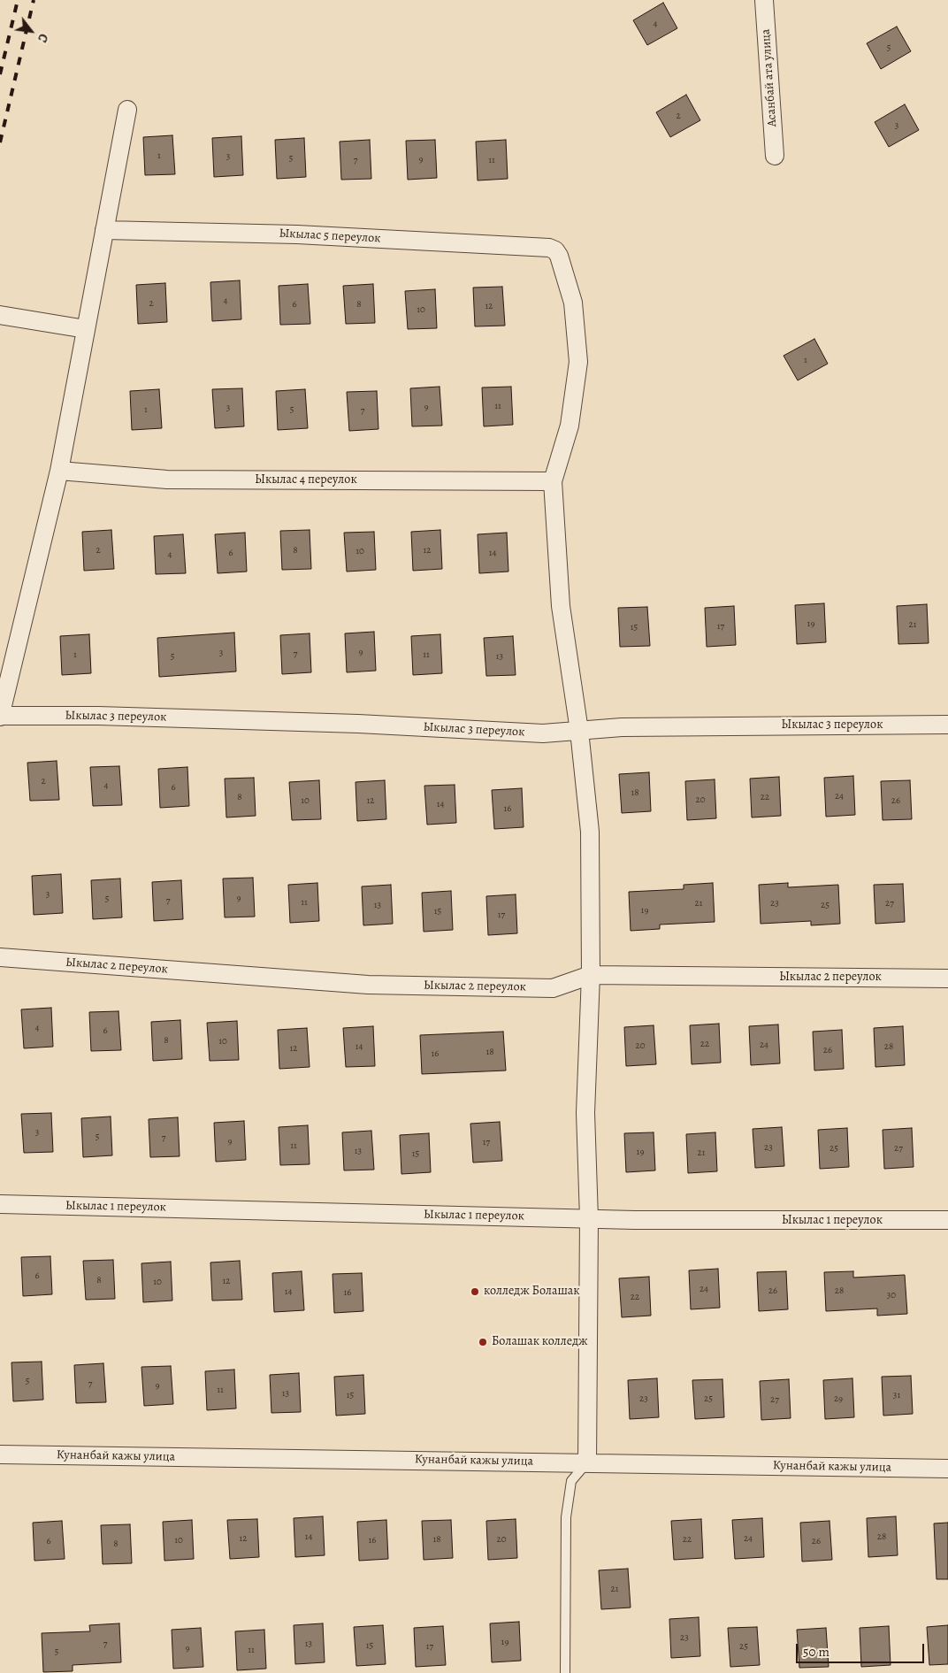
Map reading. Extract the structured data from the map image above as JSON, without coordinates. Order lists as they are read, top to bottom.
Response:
{
  "streets": {
    "street": [
      "Асанбай ата улица",
      "Ыкылас 5 переулок",
      "Ыкылас 4 переулок",
      "Ыкылас 3 переулок",
      "Ыкылас 2 переулок",
      "Ыкылас 1 переулок",
      "Кунанбай кажы улица"
    ]
  },
  "crossings": [
    ["Ыкылас 5 переулок", "Ыкылас 4 переулок"]
  ],
  "places": ["колледж Болашак", "Болашак колледж"],
  "house_numbers": [
    "4",
    "5",
    "2",
    "3",
    "1",
    "3",
    "5",
    "9",
    "7",
    "11",
    "4",
    "2",
    "6",
    "8",
    "12",
    "10",
    "1",
    "11",
    "9",
    "3",
    "1",
    "5",
    "7",
    "2",
    "8",
    "12",
    "10",
    "6",
    "14",
    "4",
    "19",
    "21",
    "17",
    "15",
    "9",
    "3",
    "7",
    "1",
    "11",
    "5",
    "13",
    "2",
    "4",
    "6",
    "18",
    "24",
    "8",
    "22",
    "20",
    "10",
    "12",
    "26",
    "14",
    "16",
    "3",
    "9",
    "5",
    "7",
    "11",
    "21",
    "23",
    "27",
    "13",
    "25",
    "19",
    "15",
    "17",
    "4",
    "6",
    "8",
    "10",
    "22",
    "24",
    "20",
    "14",
    "28",
    "12",
    "26",
    "18",
    "16",
    "3",
    "5",
    "7",
    "9",
    "17",
    "11",
    "23",
    "25",
    "27",
    "13",
    "19",
    "21",
    "15",
    "6",
    "8",
    "12",
    "10",
    "24",
    "26",
    "28",
    "14",
    "16",
    "30",
    "22",
    "5",
    "7",
    "9",
    "11",
    "13",
    "15",
    "31",
    "23",
    "25",
    "29",
    "27",
    "14",
    "28",
    "12",
    "24",
    "18",
    "20",
    "22",
    "10",
    "16",
    "6",
    "26",
    "8",
    "21",
    "23",
    "19",
    "7",
    "13",
    "15",
    "17",
    "25",
    "9",
    "11",
    "5"
  ],
  "scale_bar": "50 m",
  "north": "bottom right"
}
